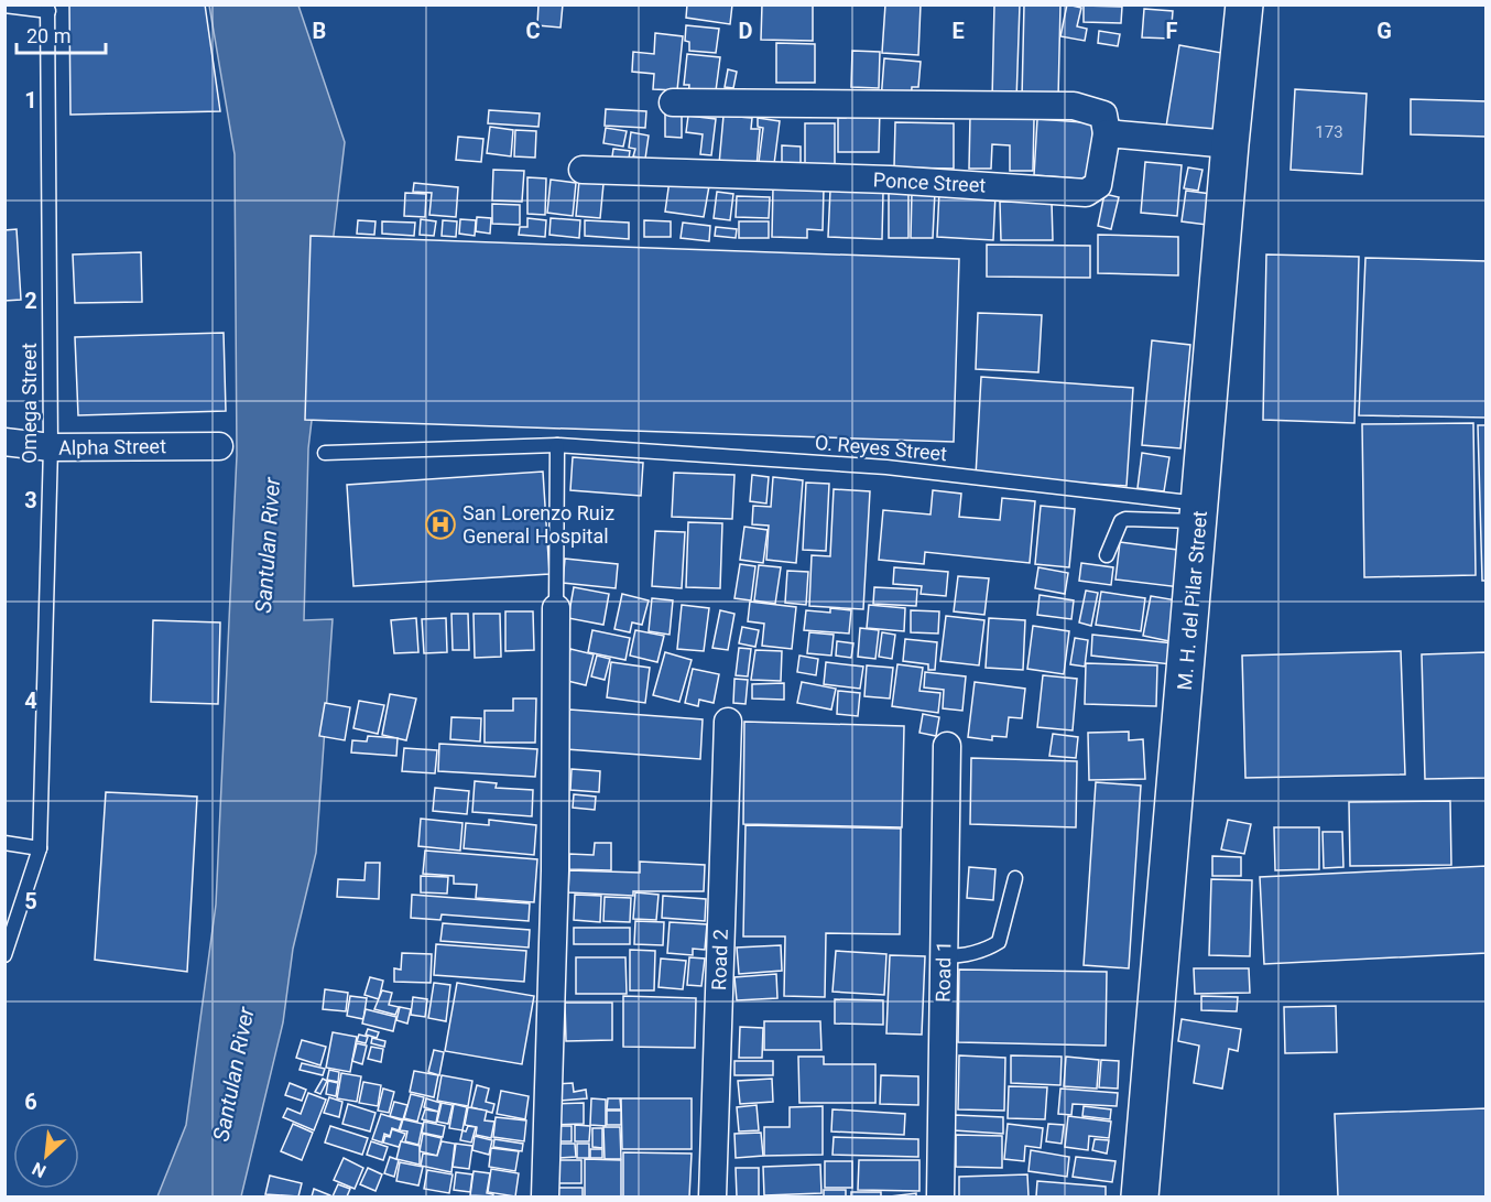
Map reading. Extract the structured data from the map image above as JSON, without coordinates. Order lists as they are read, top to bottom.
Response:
{
  "streets": {
    "main road": ["M. H. del Pilar Street"],
    "street": [
      "Ponce Street",
      "Alpha Street",
      "Road 2",
      "Road 1"
    ],
    "lane": ["Omega Street", "O. Reyes Street"]
  },
  "crossings": [
    ["Omega Street", "Alpha Street"],
    ["O. Reyes Street", "M. H. del Pilar Street"]
  ],
  "water": ["Santulan River"],
  "places": {
    "hospital": ["San Lorenzo Ruiz General Hospital"]
  },
  "house_numbers": ["173"],
  "scale_bar": "20 m",
  "north": "bottom left",
  "grid": {
    "columns": [
      "B",
      "C",
      "D",
      "E",
      "F",
      "G"
    ],
    "rows": [
      "1",
      "2",
      "3",
      "4",
      "5",
      "6"
    ]
  }
}
